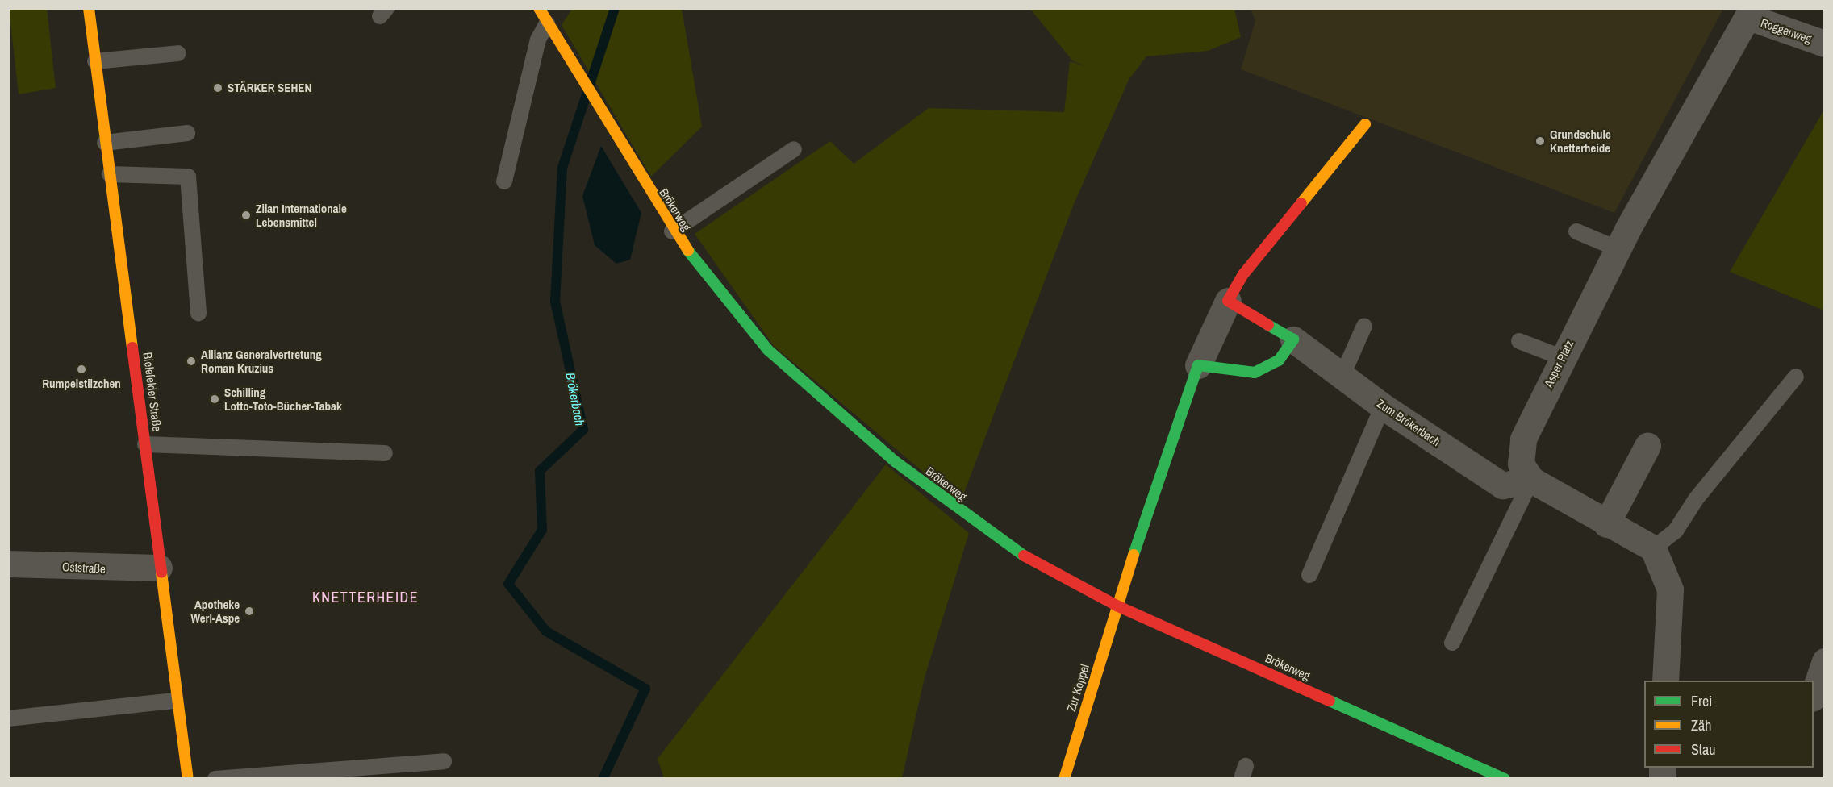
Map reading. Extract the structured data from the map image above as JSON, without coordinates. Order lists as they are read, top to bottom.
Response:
{
  "streets": {
    "street": [
      "Roggenweg",
      "Brökerweg",
      "Asper Platz",
      "Bielefelder Straße",
      "Zum Brökerbach",
      "Oststraße",
      "Zur Koppel"
    ]
  },
  "crossings": [
    ["Roggenweg", "Asper Platz"],
    ["Brökerweg", "Zur Koppel"],
    ["Asper Platz", "Zum Brökerbach"],
    ["Bielefelder Straße", "Oststraße"]
  ],
  "districts": ["KNETTERHEIDE"],
  "water": ["Brökerbach"],
  "places": [
    "STÄRKER SEHEN",
    "Grundschule Knetterheide",
    "Zilan Internationale Lebensmittel",
    "Allianz Generalvertretung Roman Kruzius",
    "Rumpelstilzchen",
    "Schilling Lotto-Toto-Bücher-Tabak",
    "Apotheke Werl-Aspe"
  ],
  "legend": ["Frei", "Zäh", "Stau"]
}
